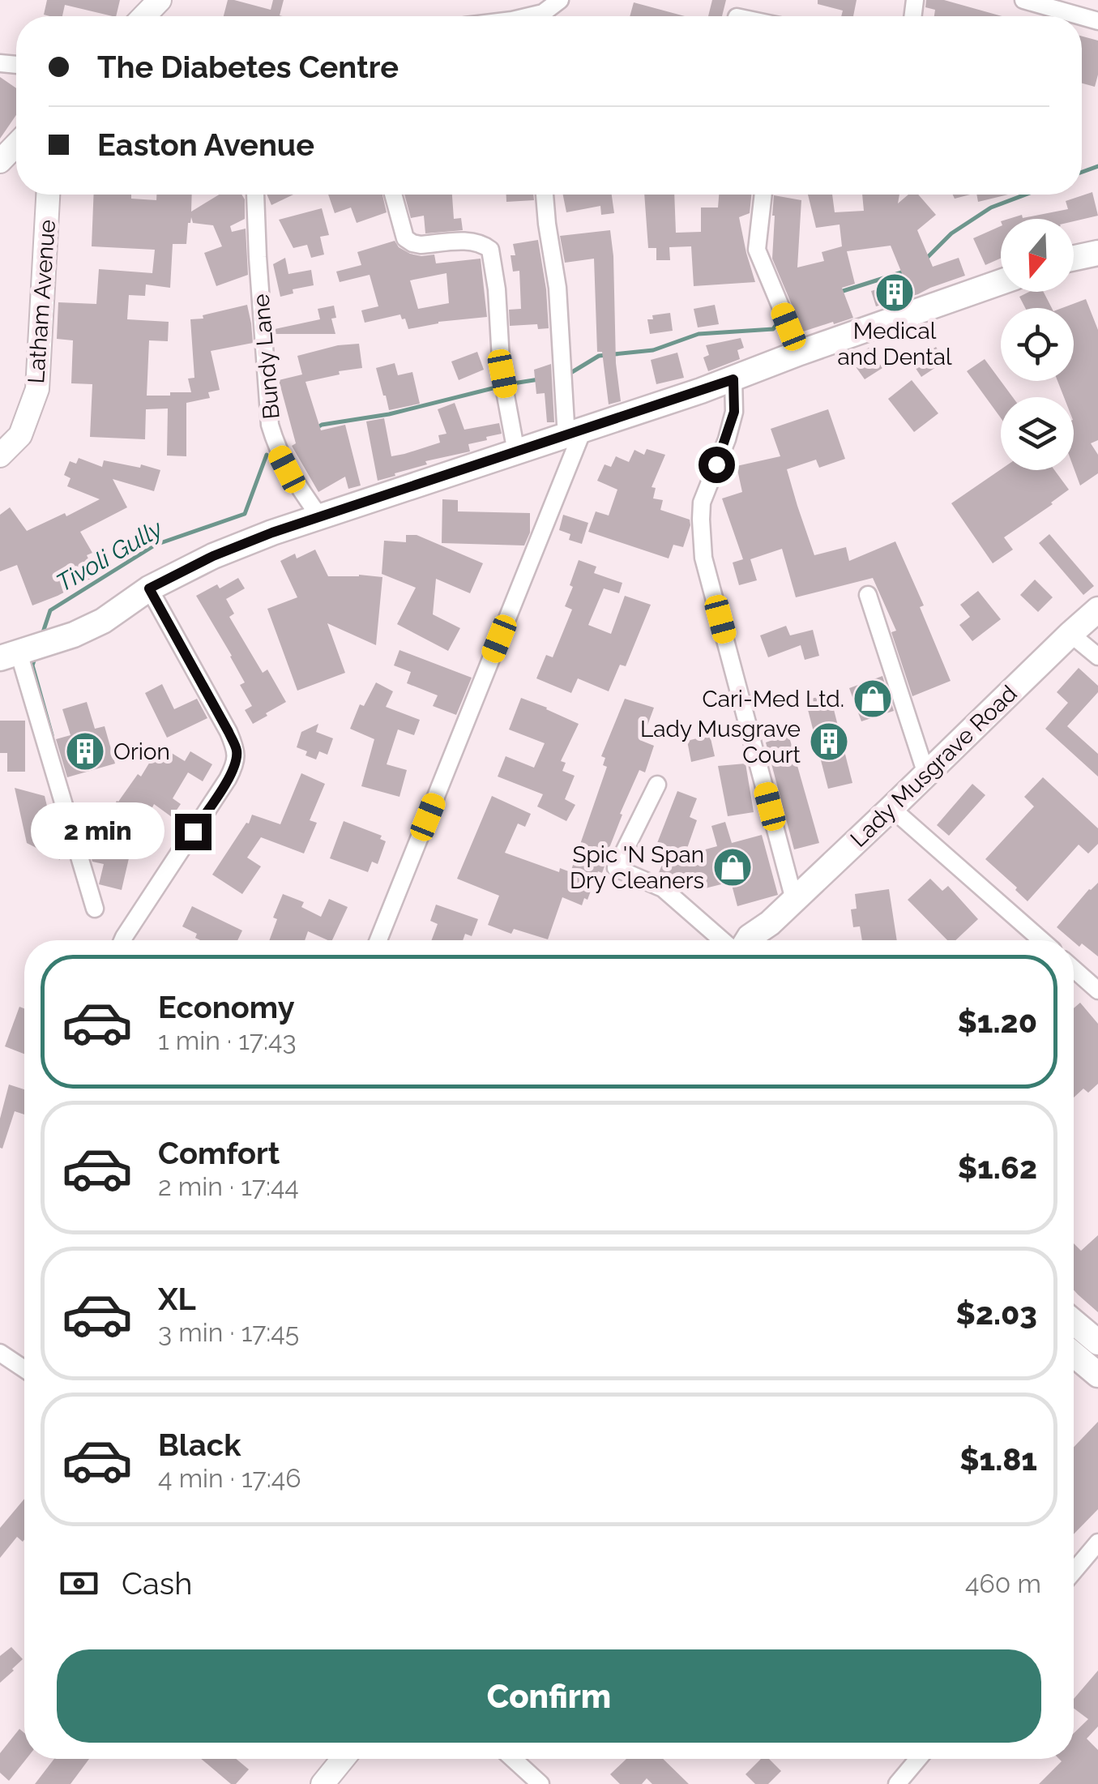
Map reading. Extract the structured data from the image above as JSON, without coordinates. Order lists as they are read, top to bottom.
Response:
{
  "streets": {
    "main road": ["Lady Musgrave Road"],
    "street": ["Latham Avenue", "Bundy Lane"]
  },
  "water": ["Tivoli Gully"],
  "places": {
    "building": ["Medical and Dental", "Lady Musgrave Court", "Orion"],
    "shop": ["Cari-Med Ltd.", "Spic 'N Span Dry Cleaners"]
  },
  "north": "bottom",
  "page": {
    "banner": ["The Diabetes Centre", "Easton Avenue"],
    "bubble": "2 min",
    "list": [
      {
        "name": "Economy",
        "note": "1 min · 17:43",
        "value": "$1.20"
      },
      {
        "name": "Comfort",
        "note": "2 min · 17:44",
        "value": "$1.62"
      },
      {
        "name": "XL",
        "note": "3 min · 17:45",
        "value": "$2.03"
      },
      {
        "name": "Black",
        "note": "4 min · 17:46",
        "value": "$1.81"
      }
    ],
    "pay": ["Cash", "460 m"],
    "buttons": "Confirm"
  }
}
